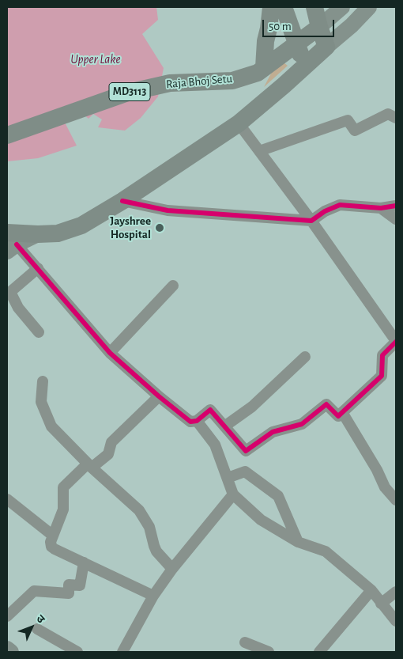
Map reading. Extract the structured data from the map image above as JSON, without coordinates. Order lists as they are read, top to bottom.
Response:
{
  "streets": {
    "main road": ["Raja Bhoj Setu", "MD3113"]
  },
  "water": ["Upper Lake"],
  "places": ["Jayshree Hospital"],
  "scale_bar": "50 m",
  "north": "top right"
}
